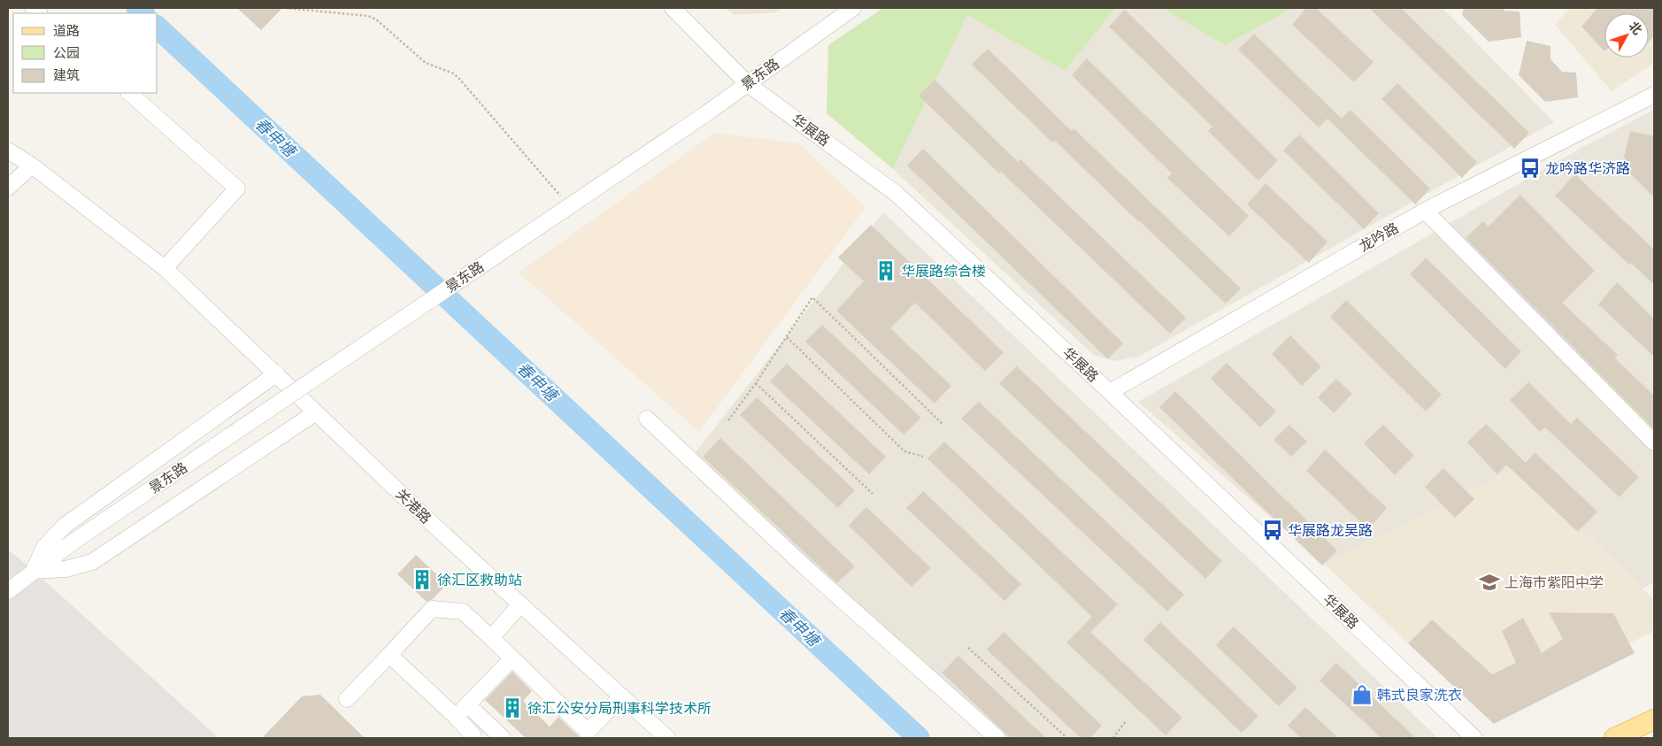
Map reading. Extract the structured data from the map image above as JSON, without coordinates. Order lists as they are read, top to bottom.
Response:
{
  "streets": {
    "street": [
      "景东路",
      "华展路",
      "龙吟路",
      "关港路"
    ]
  },
  "crossings": [
    ["景东路", "华展路"],
    ["华展路", "龙吟路"]
  ],
  "water": ["春申塘"],
  "places": {
    "bus stop": ["龙吟路华济路", "华展路龙吴路"],
    "building": ["华展路综合楼", "徐汇区救助站", "徐汇公安分局刑事科学技术所"],
    "school or university": ["上海市紫阳中学"],
    "shop": ["韩式良家洗衣"]
  },
  "legend": ["道路", "公园", "建筑"],
  "north": "top right"
}
